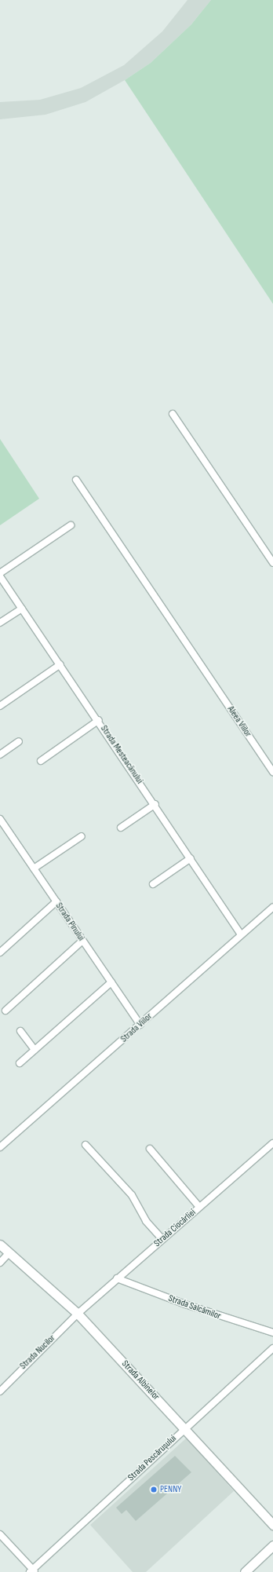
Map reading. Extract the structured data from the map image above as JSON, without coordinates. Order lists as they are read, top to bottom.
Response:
{
  "streets": {
    "street": [
      "Aleea Viilor",
      "Strada Mesteacănului",
      "Strada Pinului",
      "Strada Viilor",
      "Strada Ciocârliei",
      "Strada Salcâmilor",
      "Strada Nucilor",
      "Strada Albinelor",
      "Strada Pescărușului"
    ]
  },
  "crossings": [
    ["Strada Mesteacănului", "Strada Viilor"],
    ["Strada Pinului", "Strada Viilor"],
    ["Strada Ciocârliei", "Strada Salcâmilor"],
    ["Strada Ciocârliei", "Strada Nucilor"],
    ["Strada Ciocârliei", "Strada Albinelor"],
    ["Strada Nucilor", "Strada Albinelor"],
    ["Strada Albinelor", "Strada Pescărușului"]
  ],
  "places": ["PENNY"]
}
